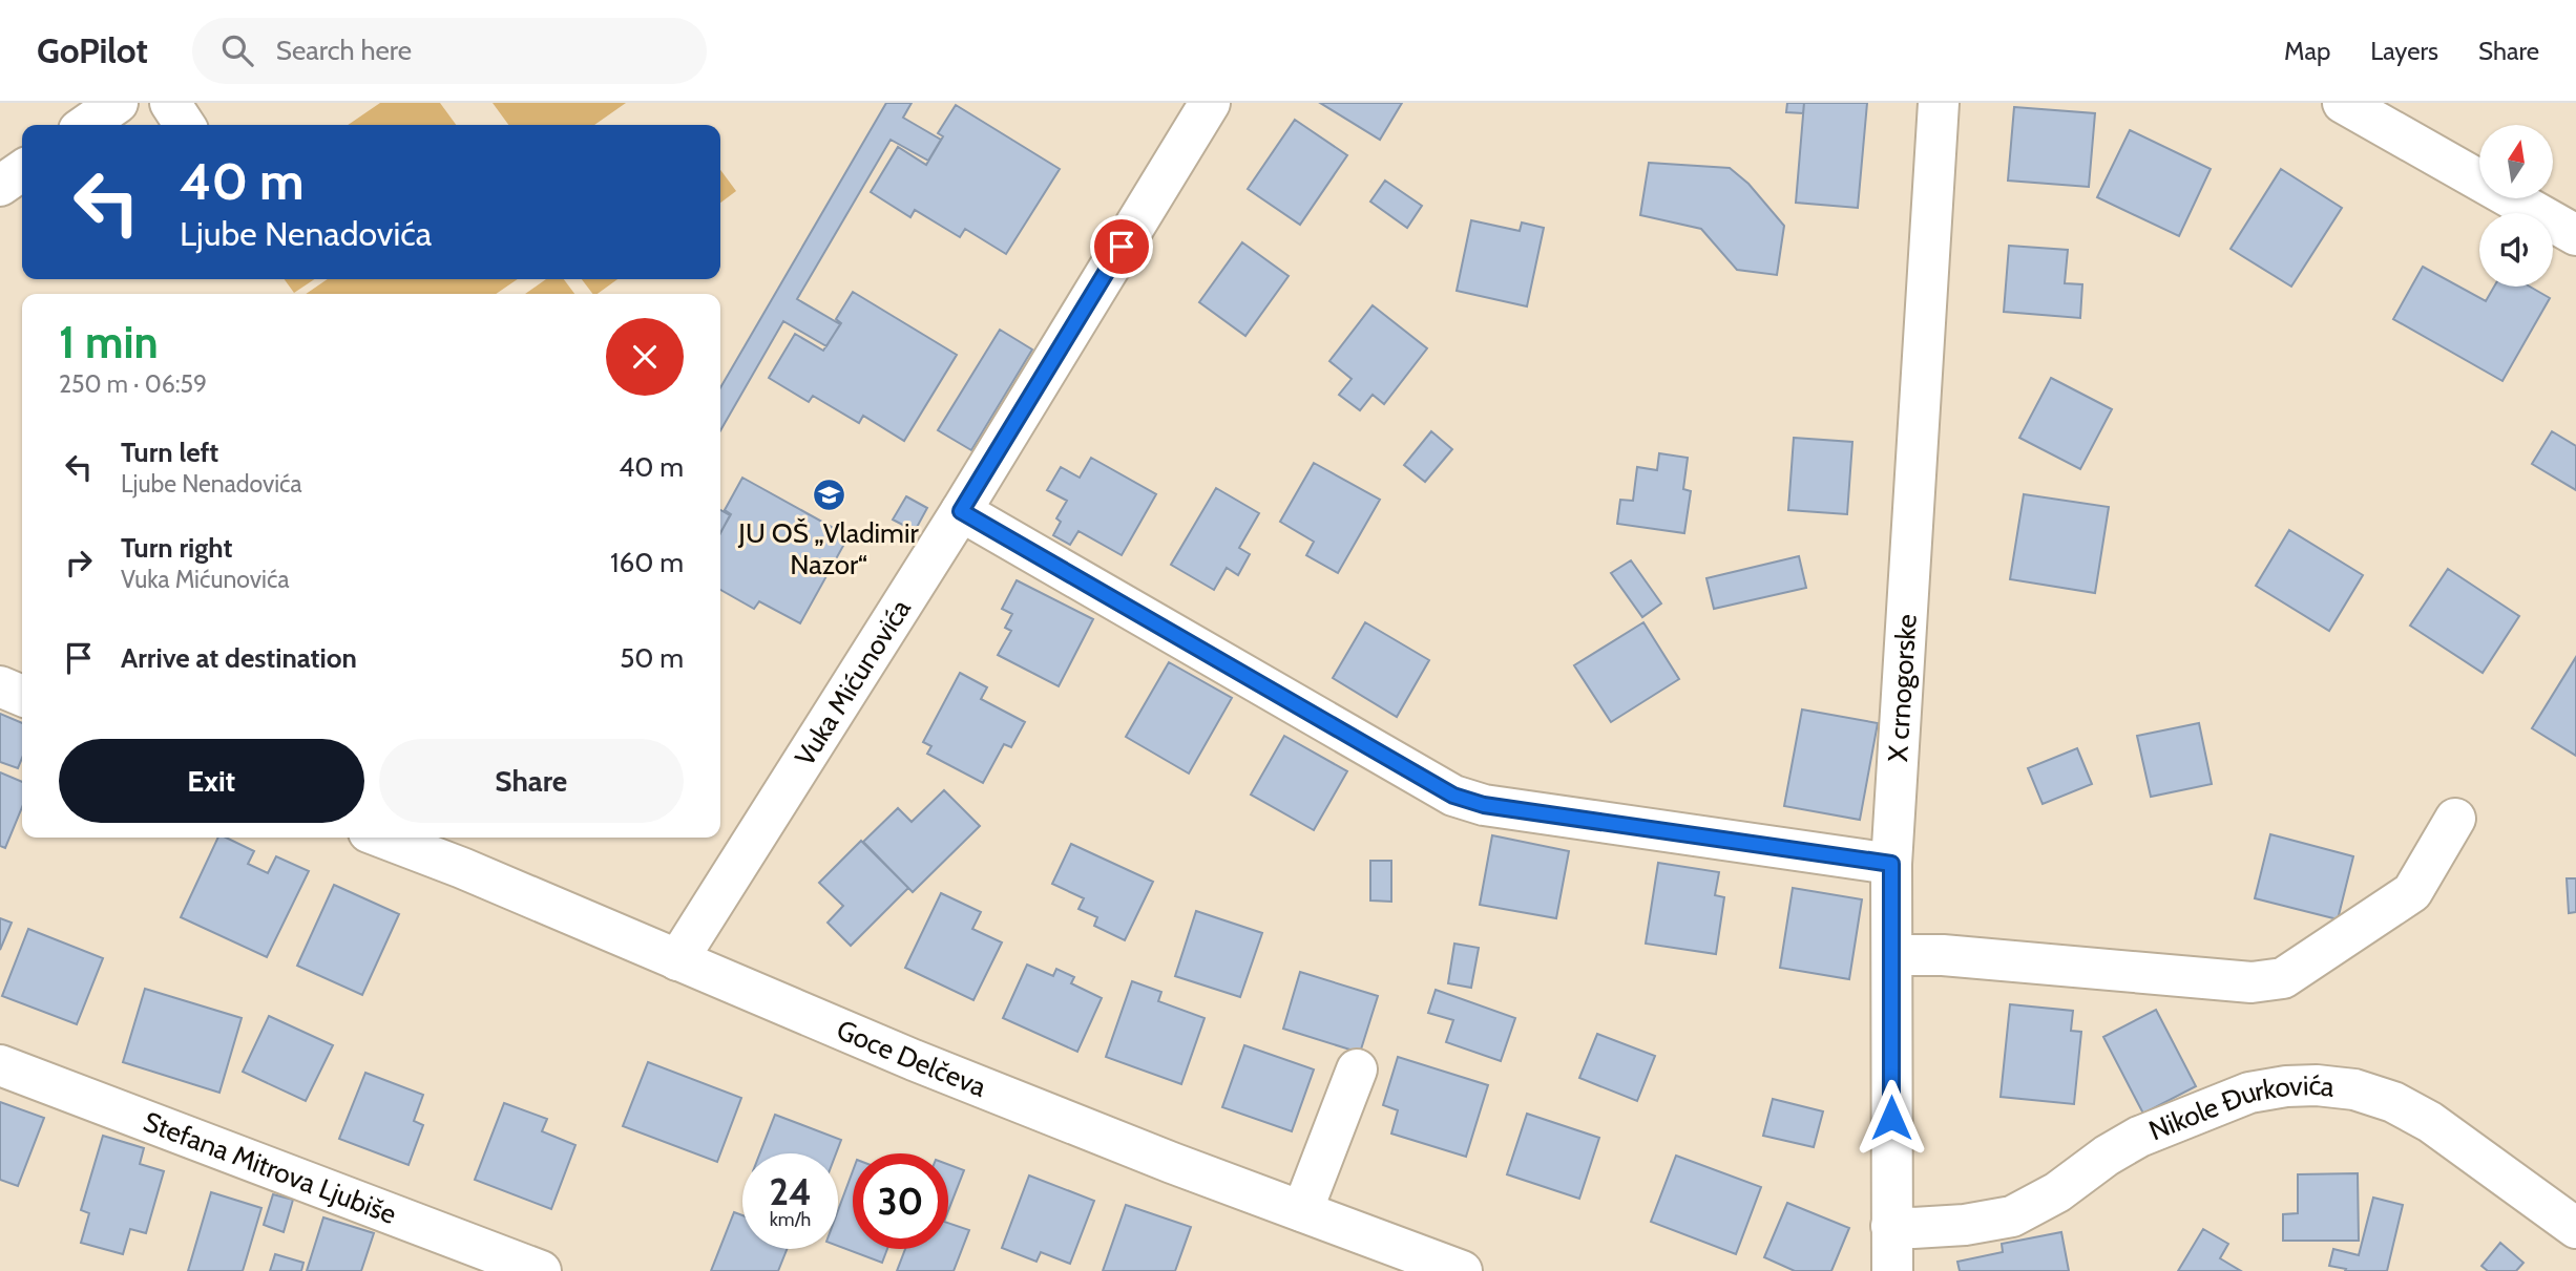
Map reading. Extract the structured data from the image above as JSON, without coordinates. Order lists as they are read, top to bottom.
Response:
{
  "streets": {
    "street": [
      "Vuka Mićunovića",
      "X crnogorske",
      "Goce Delčeva",
      "Nikole Đurkovića",
      "Stefana Mitrova Ljubiše"
    ]
  },
  "crossings": [
    ["Vuka Mićunovića", "Goce Delčeva"],
    ["X crnogorske", "Nikole Đurkovića"]
  ],
  "places": {
    "school or university": ["JU OŠ „Vladimir Nazor“"]
  },
  "north": "top",
  "page": {
    "header": "GoPilot",
    "search": "Search here",
    "nav": ["Map", "Layers", "Share"],
    "turn": ["40 m", "Ljube Nenadovića"],
    "heading": ["1 min", "250 m · 06:59"],
    "list": [
      {
        "name": "Turn left",
        "note": "Ljube Nenadovića",
        "value": "40 m"
      },
      {
        "name": "Turn right",
        "note": "Vuka Mićunovića",
        "value": "160 m"
      },
      {
        "name": "Arrive at destination",
        "value": "50 m"
      }
    ],
    "buttons": ["Exit", "Share"],
    "speed": "24 km/h",
    "limit": "30"
  }
}
